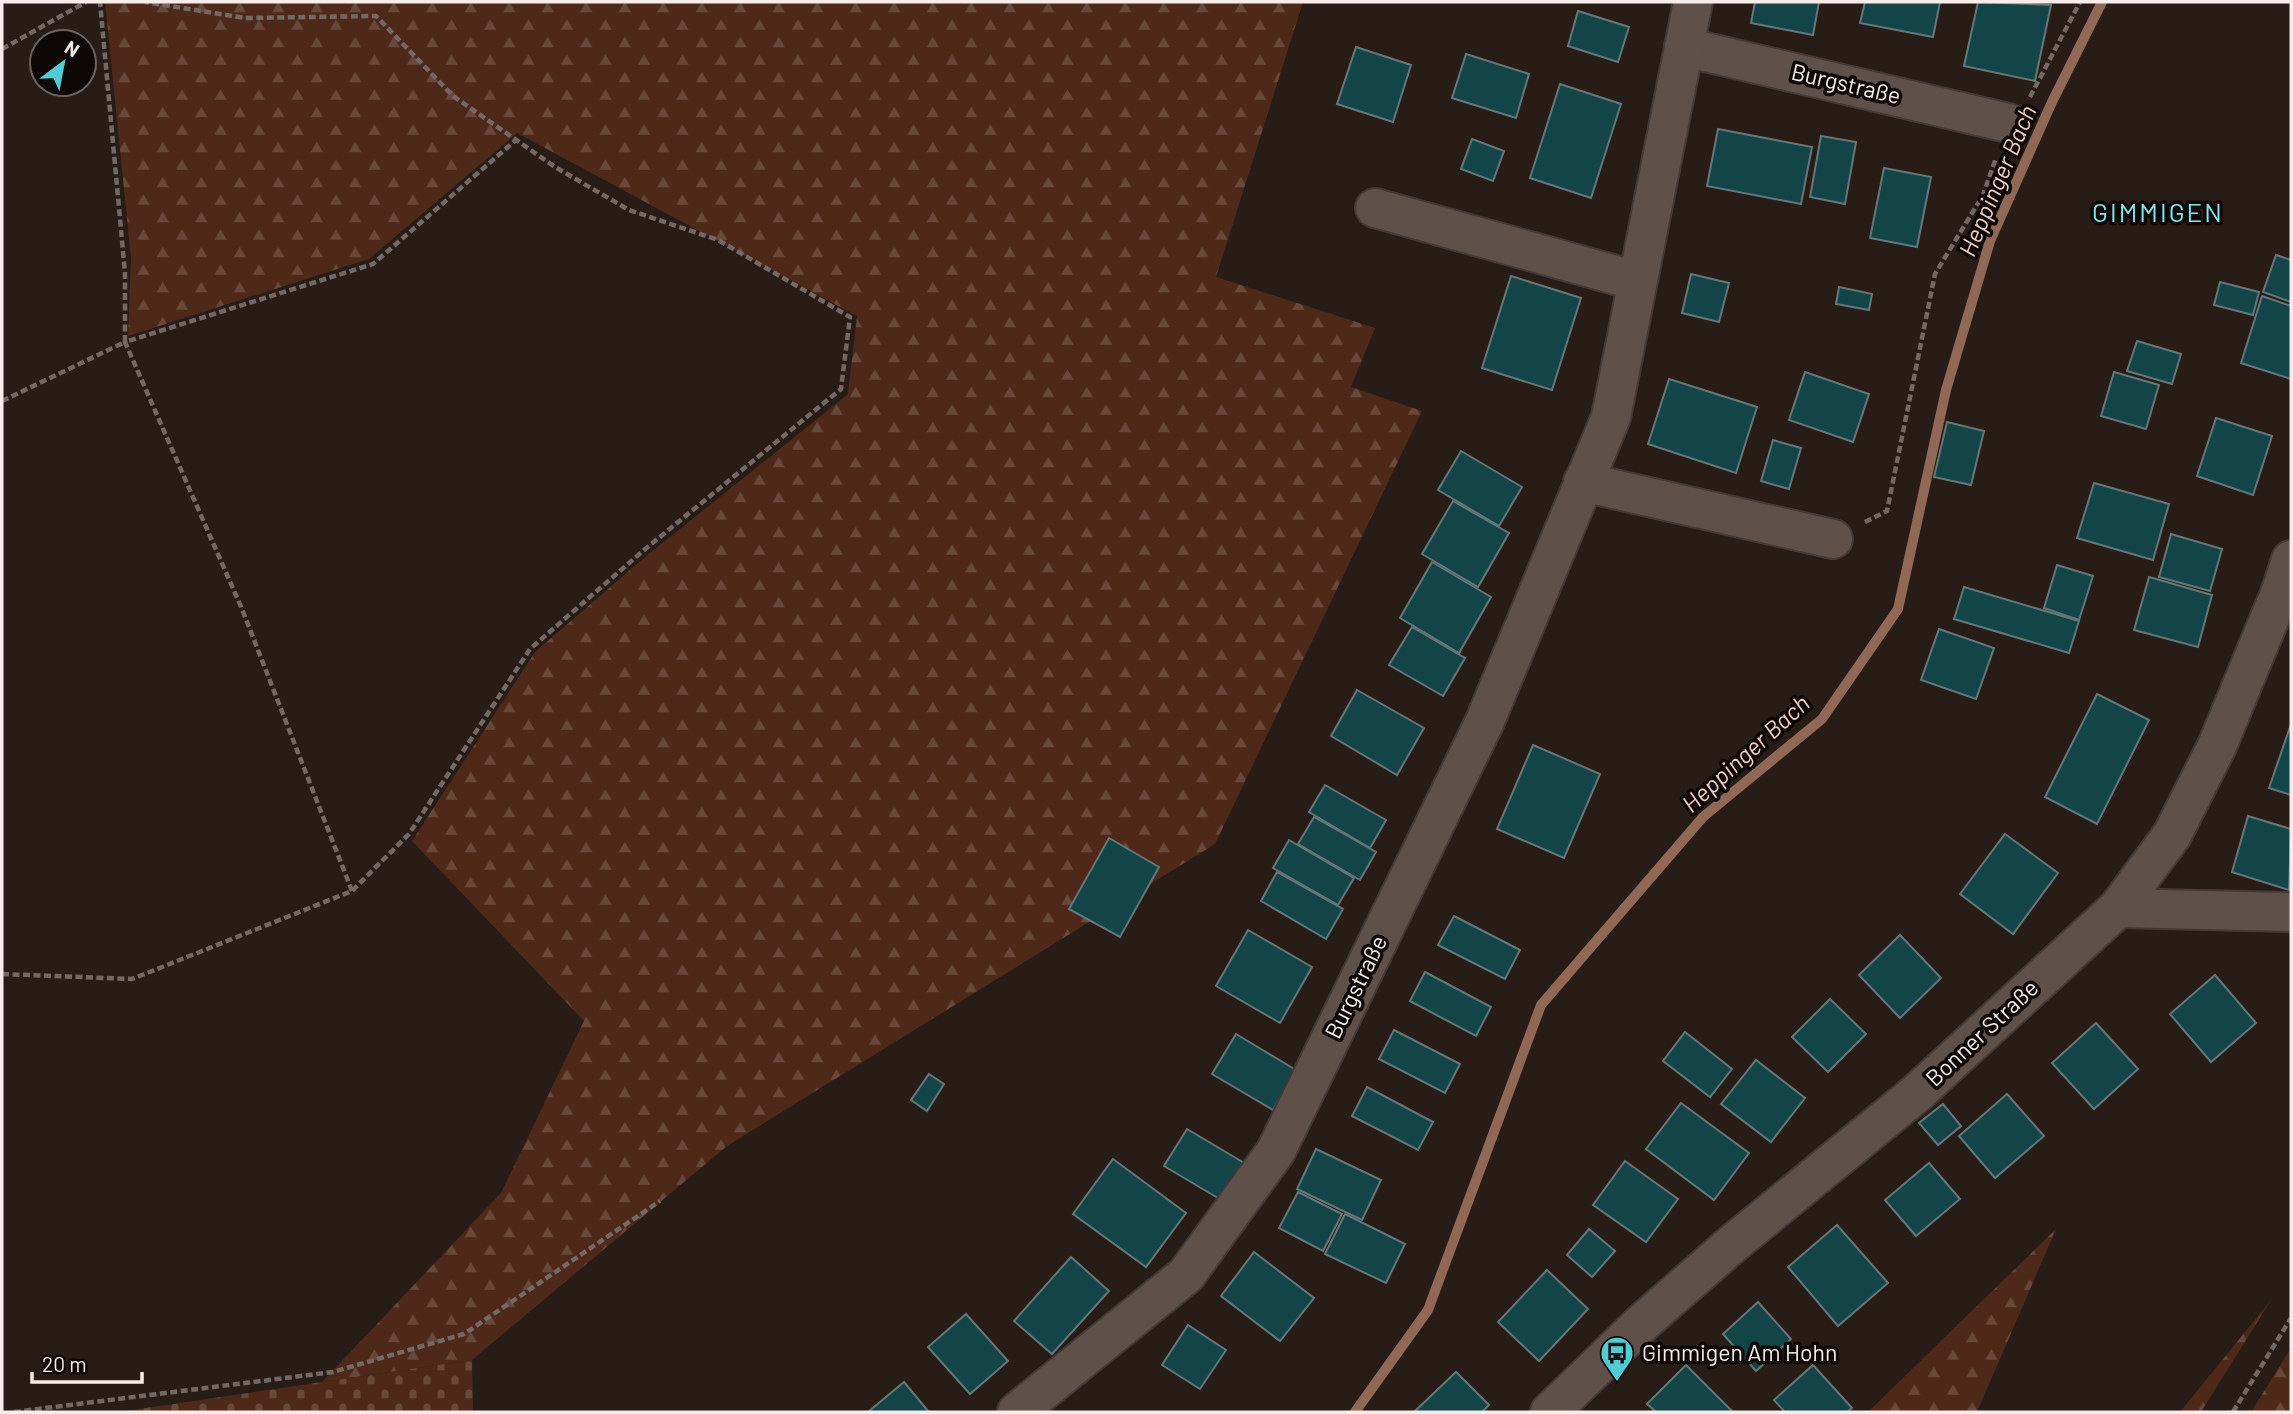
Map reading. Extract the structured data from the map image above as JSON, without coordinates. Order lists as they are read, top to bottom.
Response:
{
  "streets": {
    "street": ["Burgstraße", "Bonner Straße"]
  },
  "districts": ["GIMMIGEN"],
  "water": ["Heppinger Bach"],
  "places": {
    "bus stop": ["Gimmigen Am Hohn"]
  },
  "scale_bar": "20 m",
  "north": "top right"
}
